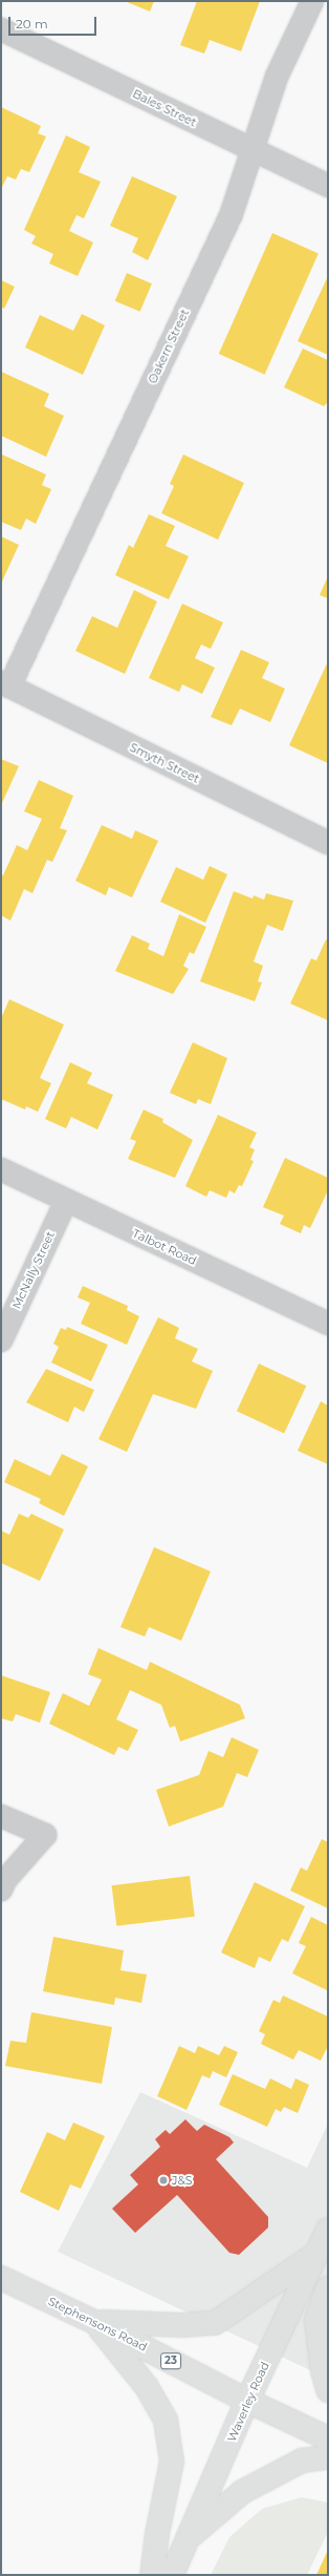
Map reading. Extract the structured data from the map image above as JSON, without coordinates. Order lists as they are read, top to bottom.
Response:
{
  "streets": {
    "main road": ["Stephensons Road", "23", "Waverley Road"],
    "street": [
      "Bales Street",
      "Oakern Street",
      "Smyth Street",
      "Talbot Road",
      "McNally Street"
    ]
  },
  "crossings": [
    ["Bales Street", "Oakern Street"],
    ["Oakern Street", "Smyth Street"],
    ["Talbot Road", "McNally Street"],
    ["Stephensons Road", "Waverley Road"]
  ],
  "places": ["J&S"],
  "scale_bar": "20 m"
}
